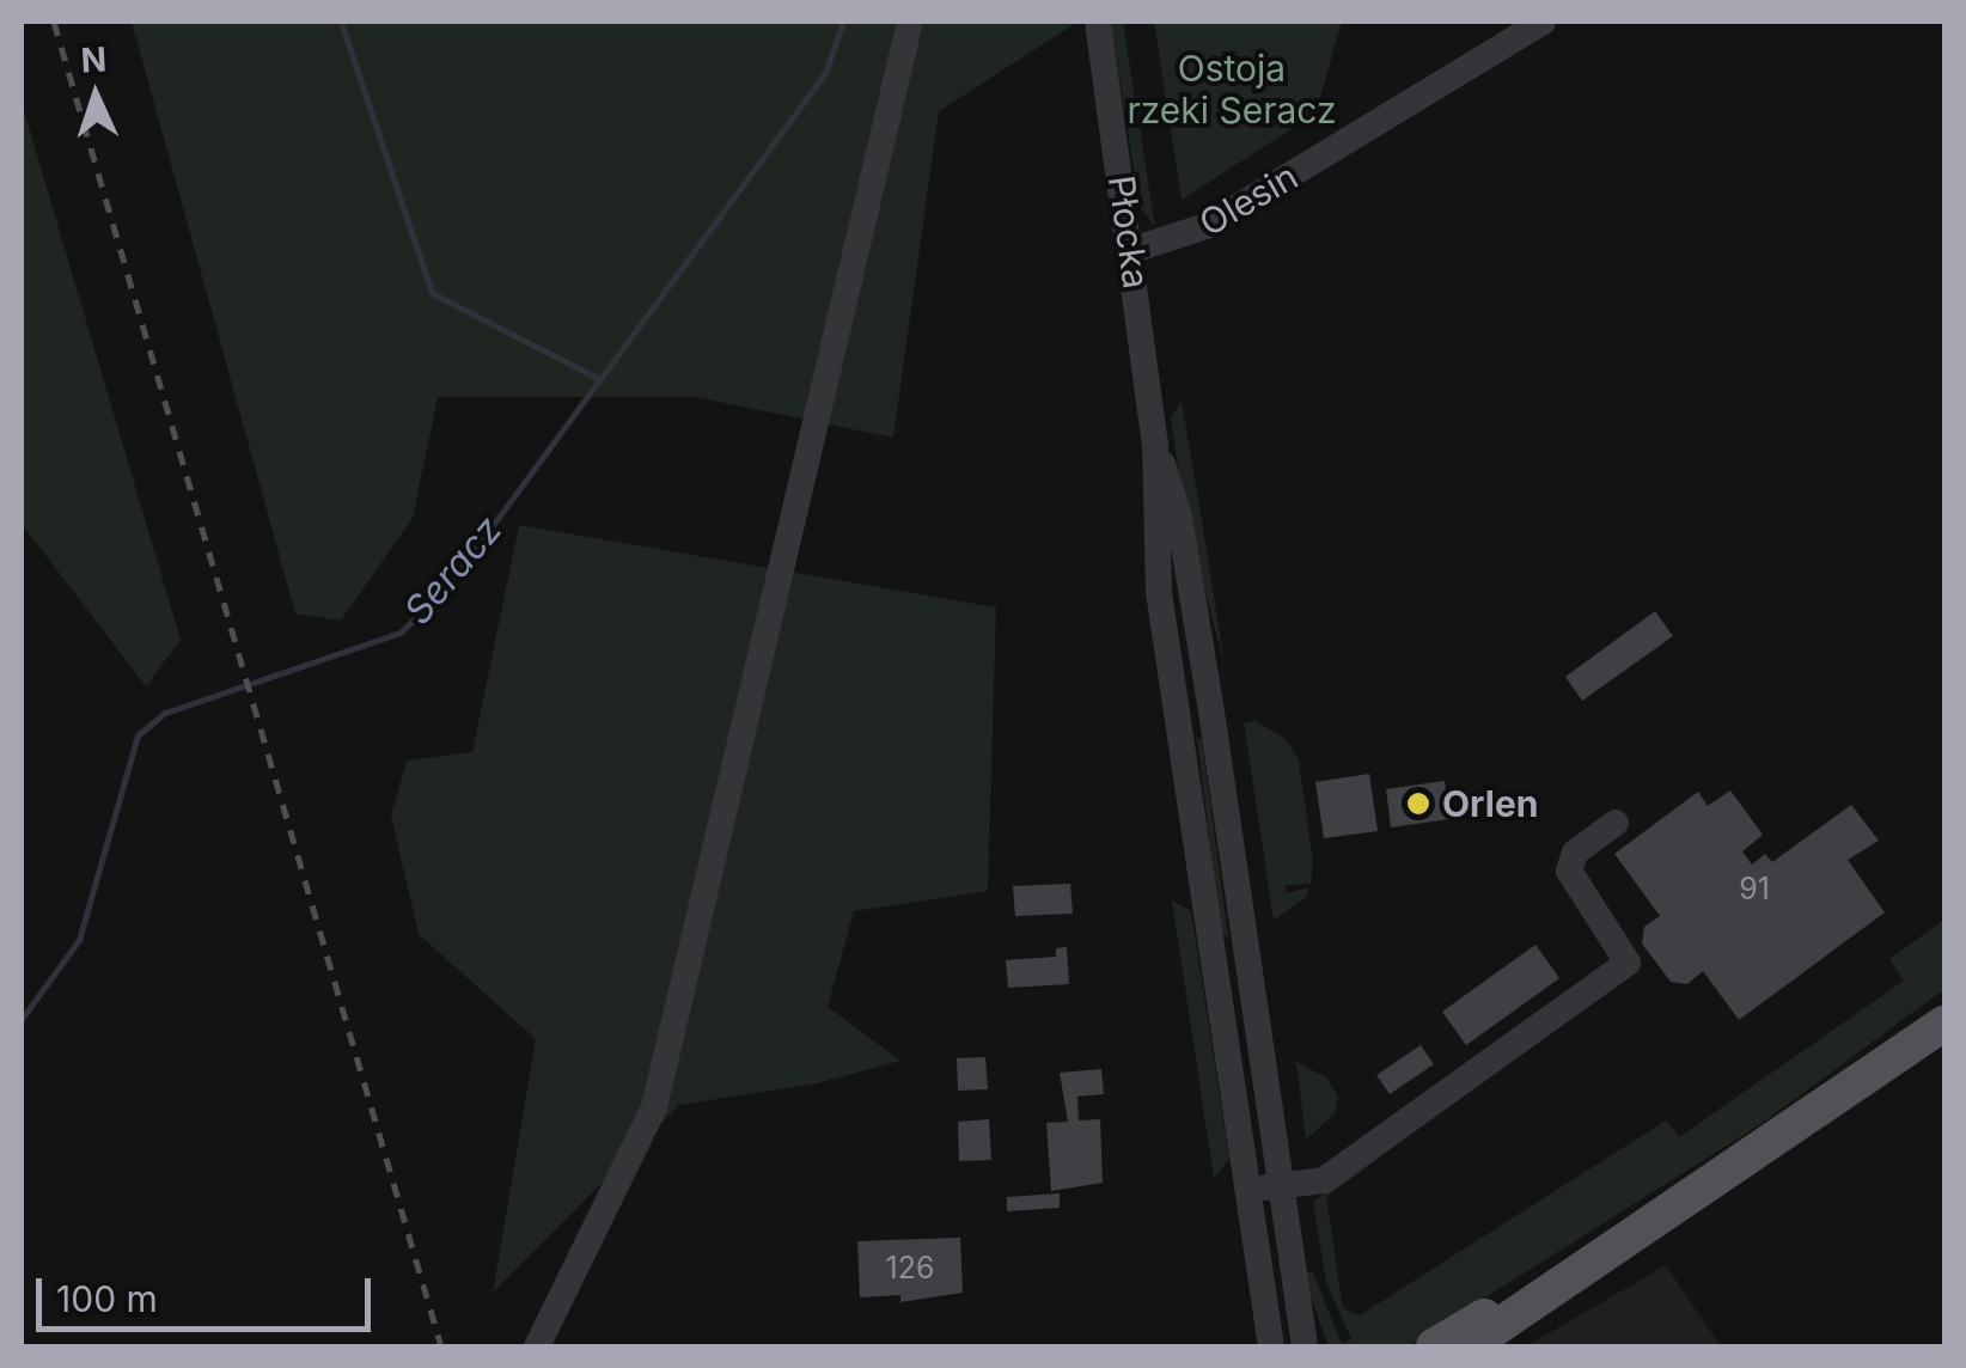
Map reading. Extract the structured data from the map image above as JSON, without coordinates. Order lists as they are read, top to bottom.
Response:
{
  "streets": {
    "street": ["Olesin", "Płocka"]
  },
  "crossings": [
    ["Olesin", "Płocka"]
  ],
  "water": ["Seracz"],
  "parks": ["Ostoja rzeki Seracz"],
  "places": ["Orlen"],
  "house_numbers": ["91", "126"],
  "scale_bar": "100 m",
  "north": "top"
}
